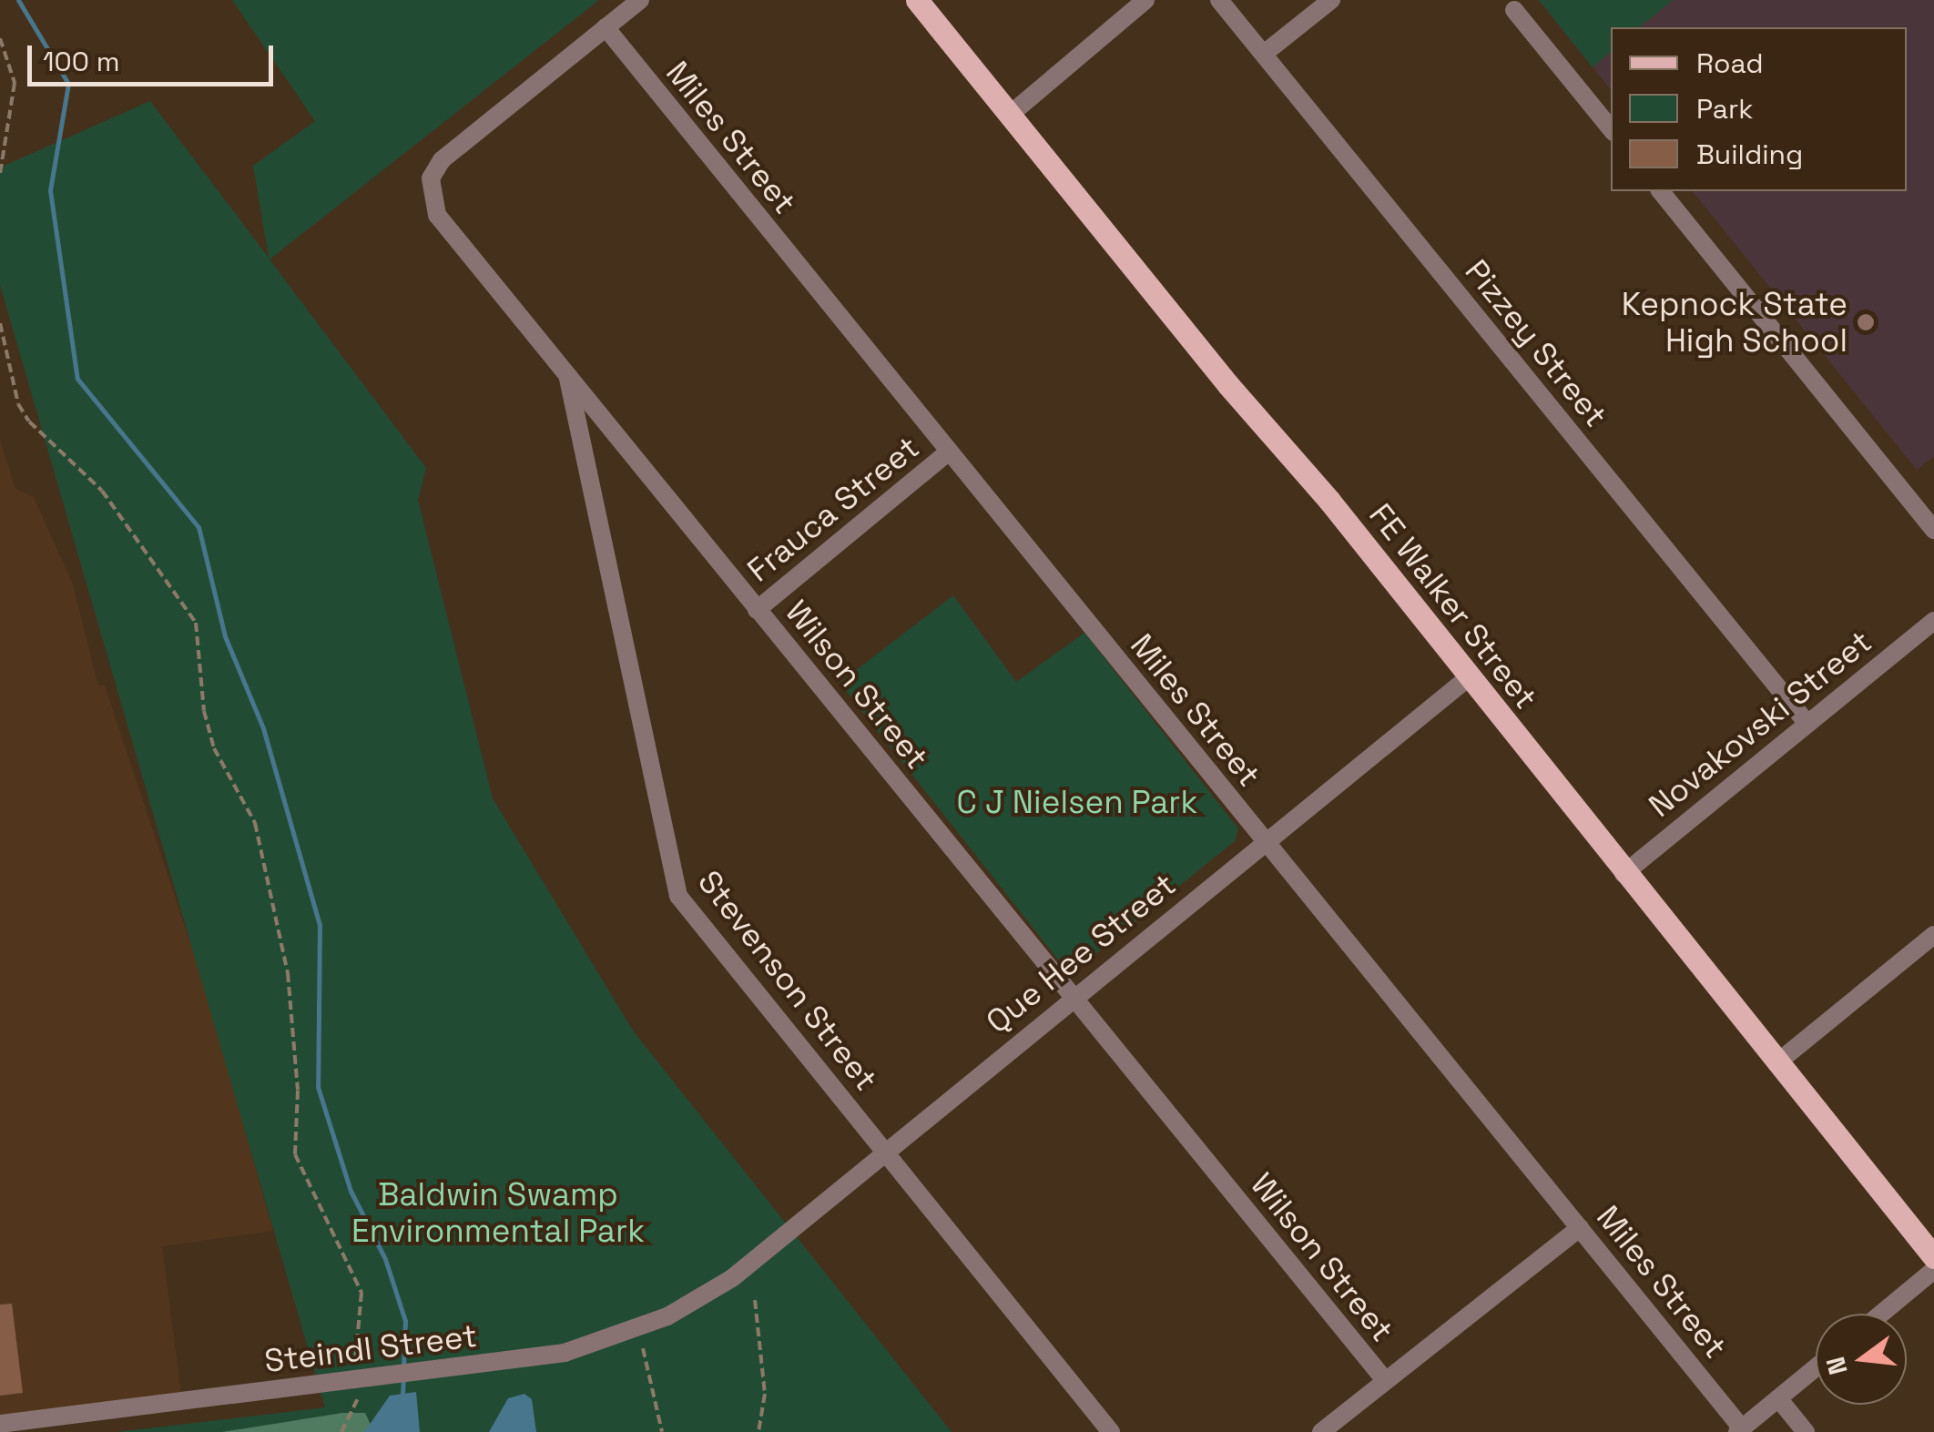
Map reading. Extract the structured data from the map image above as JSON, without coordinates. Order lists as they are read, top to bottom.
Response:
{
  "streets": {
    "main road": ["FE Walker Street"],
    "street": [
      "Miles Street",
      "Pizzey Street",
      "Frauca Street",
      "Wilson Street",
      "Novakovski Street",
      "Que Hee Street",
      "Stevenson Street",
      "Steindl Street"
    ]
  },
  "crossings": [
    ["Miles Street", "Frauca Street"],
    ["Miles Street", "Wilson Street"],
    ["Miles Street", "Que Hee Street"],
    ["Pizzey Street", "Novakovski Street"],
    ["Frauca Street", "Wilson Street"],
    ["FE Walker Street", "Novakovski Street"],
    ["FE Walker Street", "Que Hee Street"],
    ["Wilson Street", "Que Hee Street"],
    ["Wilson Street", "Stevenson Street"],
    ["Que Hee Street", "Stevenson Street"],
    ["Que Hee Street", "Steindl Street"]
  ],
  "parks": ["C J Nielsen Park", "Baldwin Swamp Environmental Park"],
  "places": ["Kepnock State High School"],
  "legend": ["Road", "Park", "Building"],
  "scale_bar": "100 m",
  "north": "left"
}
